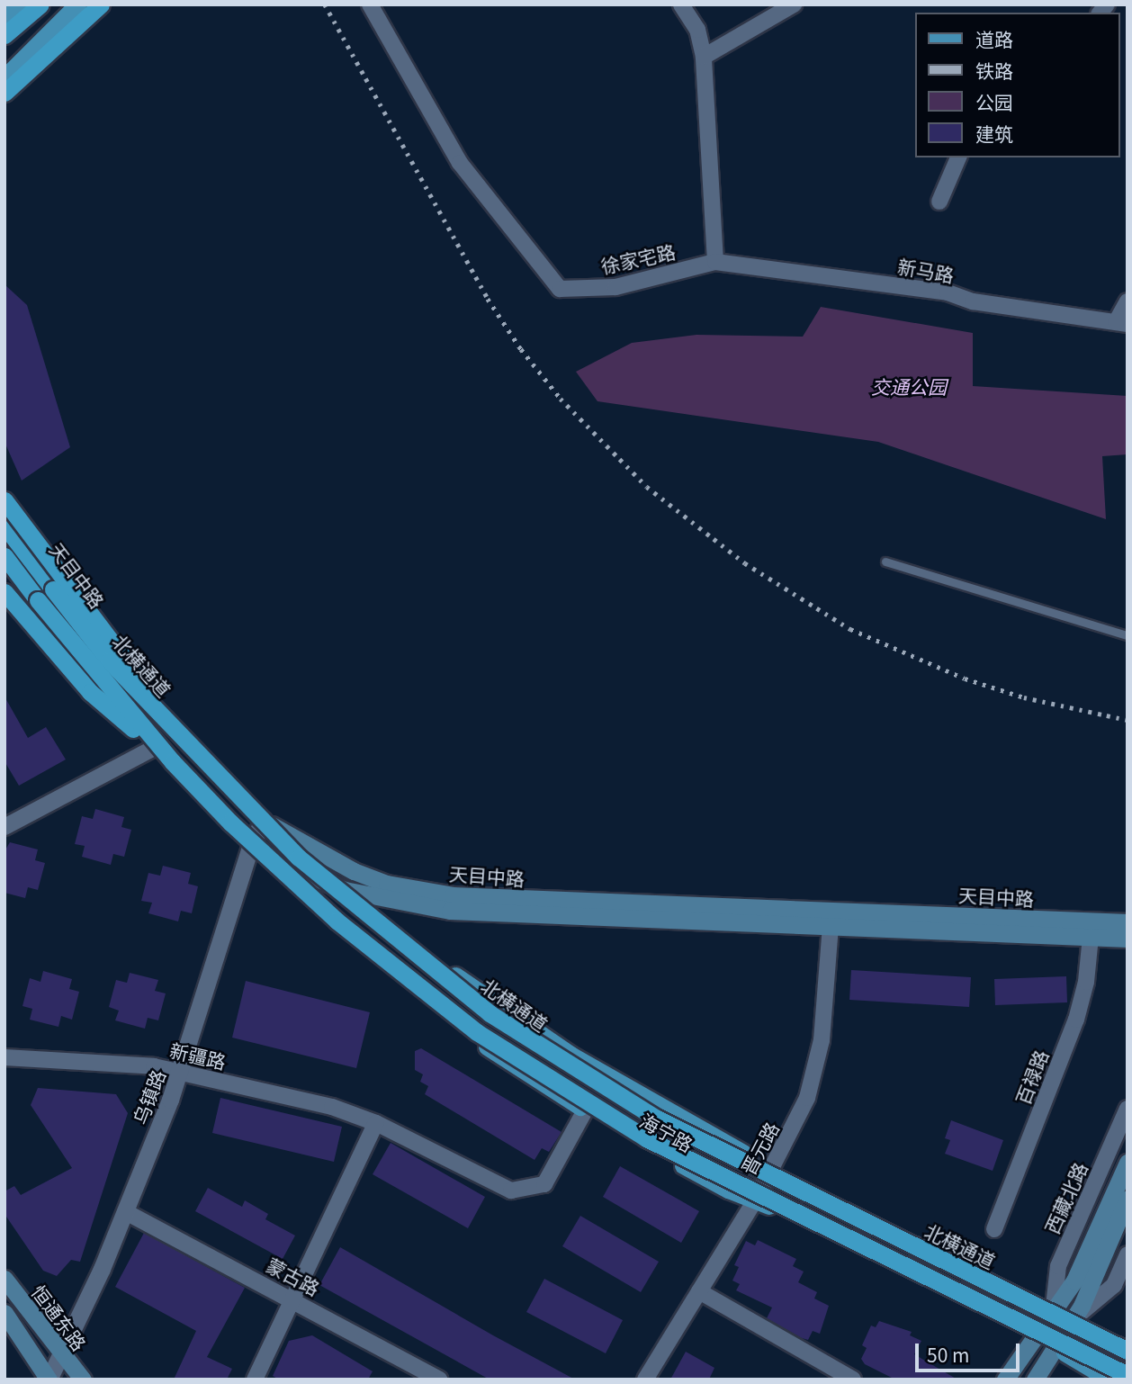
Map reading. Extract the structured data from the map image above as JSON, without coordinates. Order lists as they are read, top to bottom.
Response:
{
  "streets": {
    "highway": ["北横通道"],
    "main road": [
      "天目中路",
      "海宁路",
      "西藏北路",
      "恒通东路"
    ],
    "street": [
      "徐家宅路",
      "新马路",
      "新疆路",
      "百禄路",
      "乌镇路",
      "晋元路",
      "蒙古路"
    ]
  },
  "crossings": [
    ["徐家宅路", "新马路"],
    ["天目中路", "百禄路"],
    ["天目中路", "乌镇路"],
    ["天目中路", "海宁路"],
    ["天目中路", "晋元路"],
    ["新疆路", "乌镇路"],
    ["新疆路", "海宁路"],
    ["乌镇路", "海宁路"],
    ["乌镇路", "蒙古路"],
    ["乌镇路", "恒通东路"],
    ["海宁路", "晋元路"],
    ["海宁路", "西藏北路"]
  ],
  "parks": ["交通公园"],
  "legend": [
    "道路",
    "铁路",
    "公园",
    "建筑"
  ],
  "scale_bar": "50 m"
}
